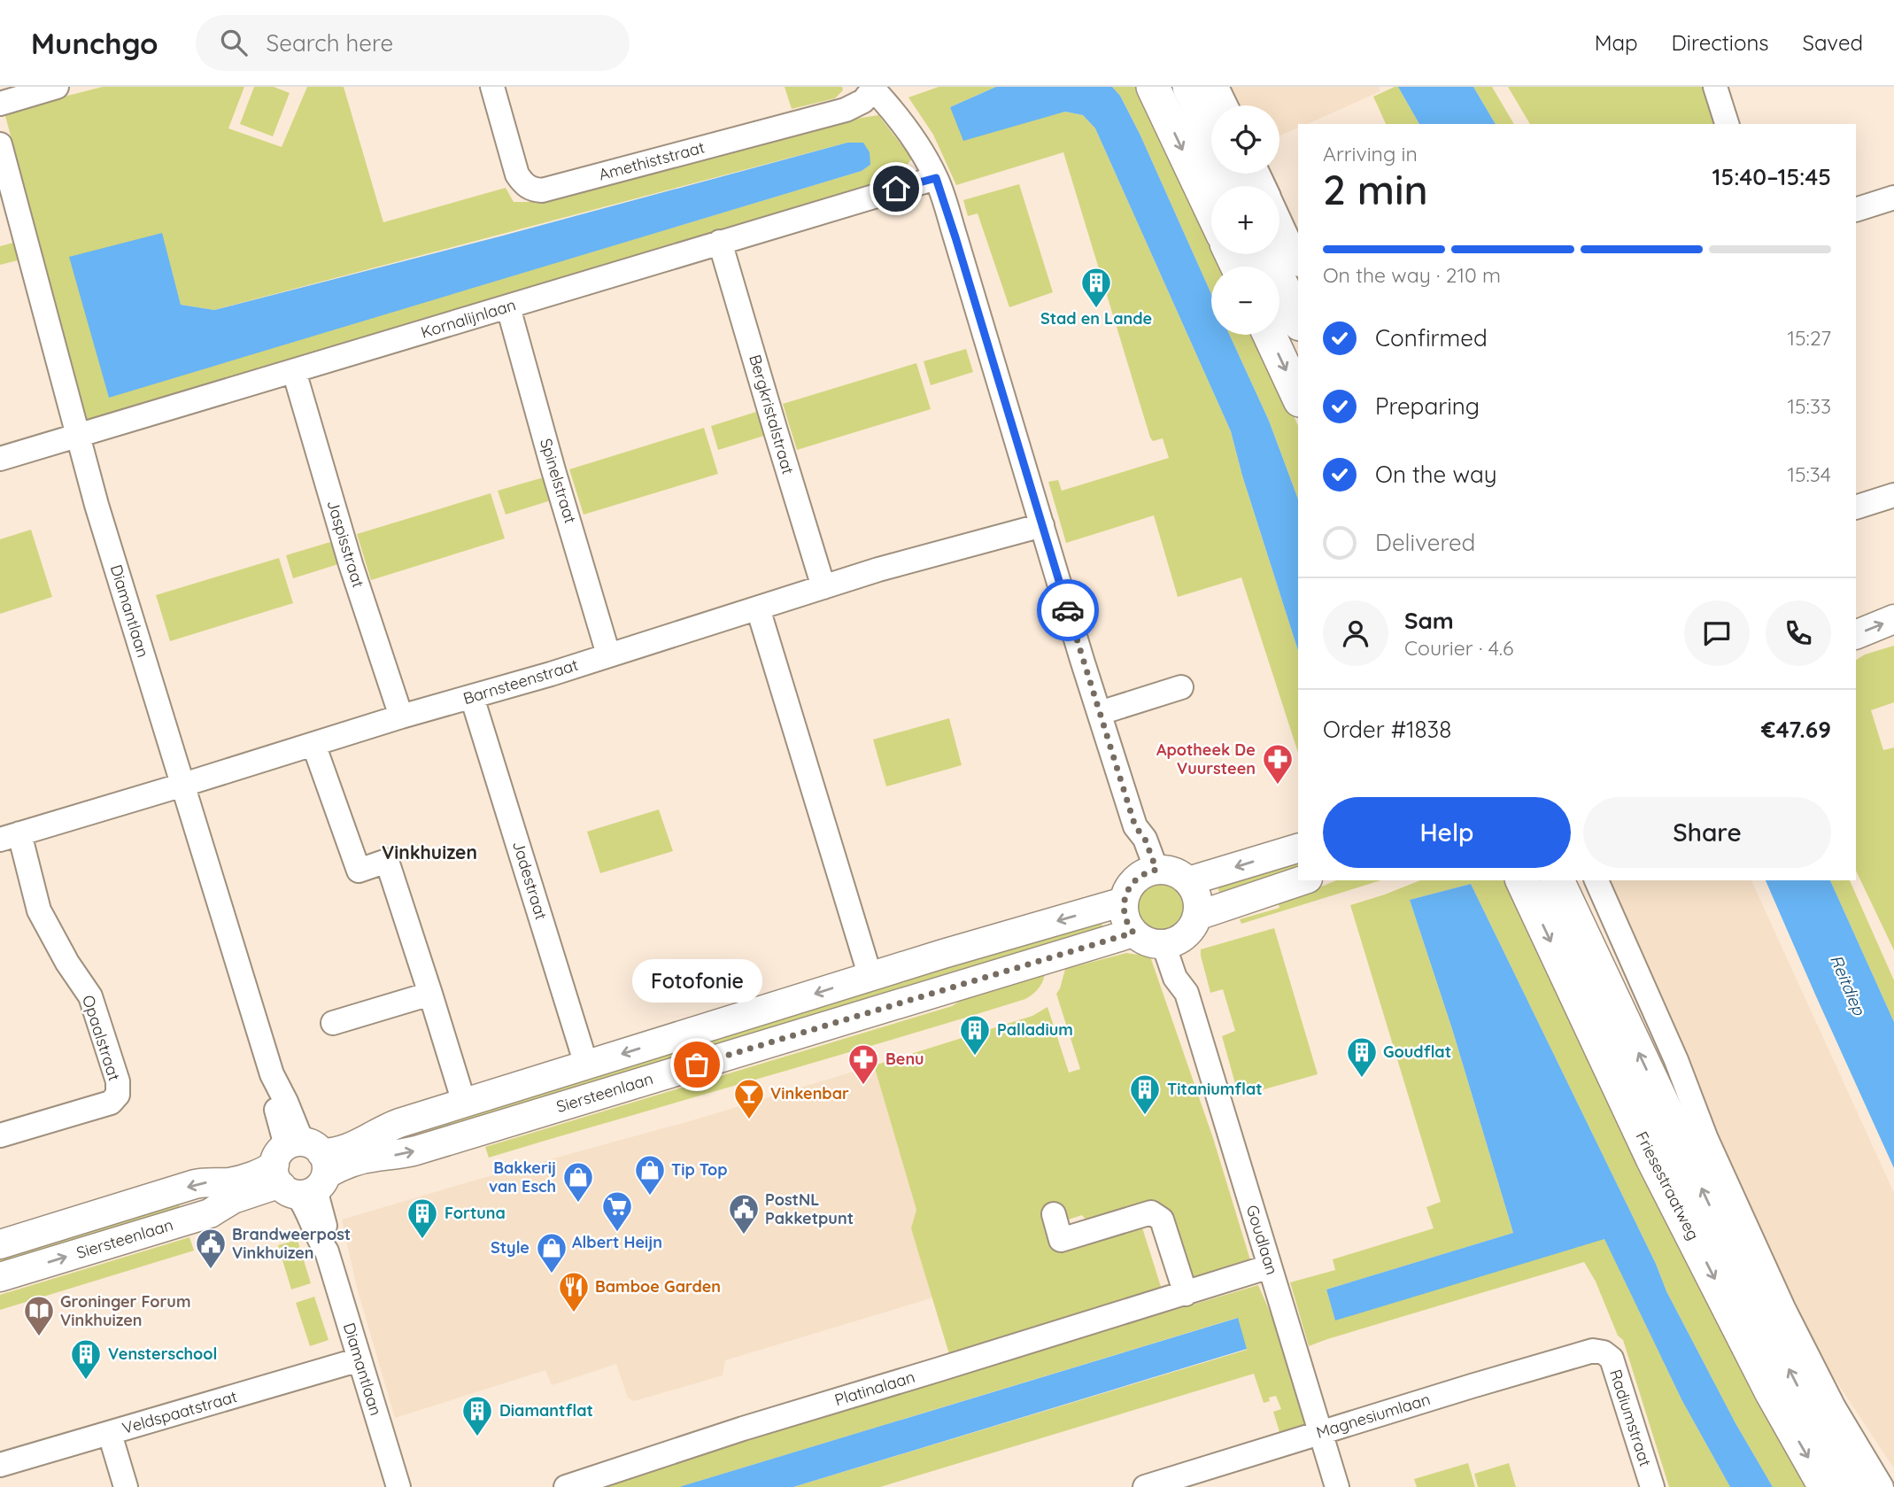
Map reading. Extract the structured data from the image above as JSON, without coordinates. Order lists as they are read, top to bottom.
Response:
{
  "streets": {
    "highway": ["Friesestraatweg"],
    "main road": ["Siersteenlaan"],
    "street": [
      "Amethiststraat",
      "Kornalijnlaan",
      "Bergkristalstraat",
      "Spinelstraat",
      "Jaspisstraat",
      "Diamantlaan",
      "Barnsteenstraat",
      "Jadestraat",
      "Opaalstraat",
      "Goudlaan",
      "Platinalaan",
      "Veldspaatstraat",
      "Magnesiumlaan",
      "Radiumstraat"
    ]
  },
  "crossings": [
    ["Kornalijnlaan", "Bergkristalstraat"],
    ["Kornalijnlaan", "Spinelstraat"],
    ["Kornalijnlaan", "Jaspisstraat"],
    ["Kornalijnlaan", "Diamantlaan"],
    ["Bergkristalstraat", "Barnsteenstraat"],
    ["Spinelstraat", "Barnsteenstraat"],
    ["Jaspisstraat", "Barnsteenstraat"],
    ["Diamantlaan", "Barnsteenstraat"],
    ["Diamantlaan", "Siersteenlaan"],
    ["Diamantlaan", "Veldspaatstraat"],
    ["Barnsteenstraat", "Jadestraat"],
    ["Barnsteenstraat", "Opaalstraat"],
    ["Jadestraat", "Siersteenlaan"],
    ["Siersteenlaan", "Goudlaan"],
    ["Goudlaan", "Platinalaan"],
    ["Goudlaan", "Magnesiumlaan"],
    ["Magnesiumlaan", "Radiumstraat"]
  ],
  "districts": ["Vinkhuizen"],
  "water": ["Reitdiep"],
  "places": {
    "building": [
      "Stad en Lande",
      "Palladium",
      "Goudflat",
      "Titaniumflat",
      "Fortuna",
      "Vensterschool",
      "Diamantflat"
    ],
    "pharmacy": ["Apotheek De Vuursteen", "Benu"],
    "other": ["Fotofonie"],
    "bar": ["Vinkenbar"],
    "shop": ["Tip Top", "Bakkerij van Esch", "Style"],
    "supermarket": ["Albert Heijn"],
    "public building": ["PostNL Pakketpunt", "Brandweerpost Vinkhuizen"],
    "restaurant": ["Bamboe Garden"],
    "library": ["Groninger Forum Vinkhuizen"]
  },
  "page": {
    "header": "Munchgo",
    "search": "Search here",
    "nav": ["Map", "Directions", "Saved"],
    "map_buttons": ["+", "−"],
    "heading": ["2 min", "Arriving in", "15:40–15:45"],
    "panel": [
      "Sam",
      "Courier · 4.6",
      "Order #1838",
      "€47.69"
    ],
    "bar": "On the way · 210 m",
    "list": [
      ["Confirmed", "15:27"],
      ["Preparing", "15:33"],
      ["On the way", "15:34"],
      "Delivered"
    ],
    "buttons": ["Help", "Share"],
    "bubble": "Fotofonie"
  }
}
